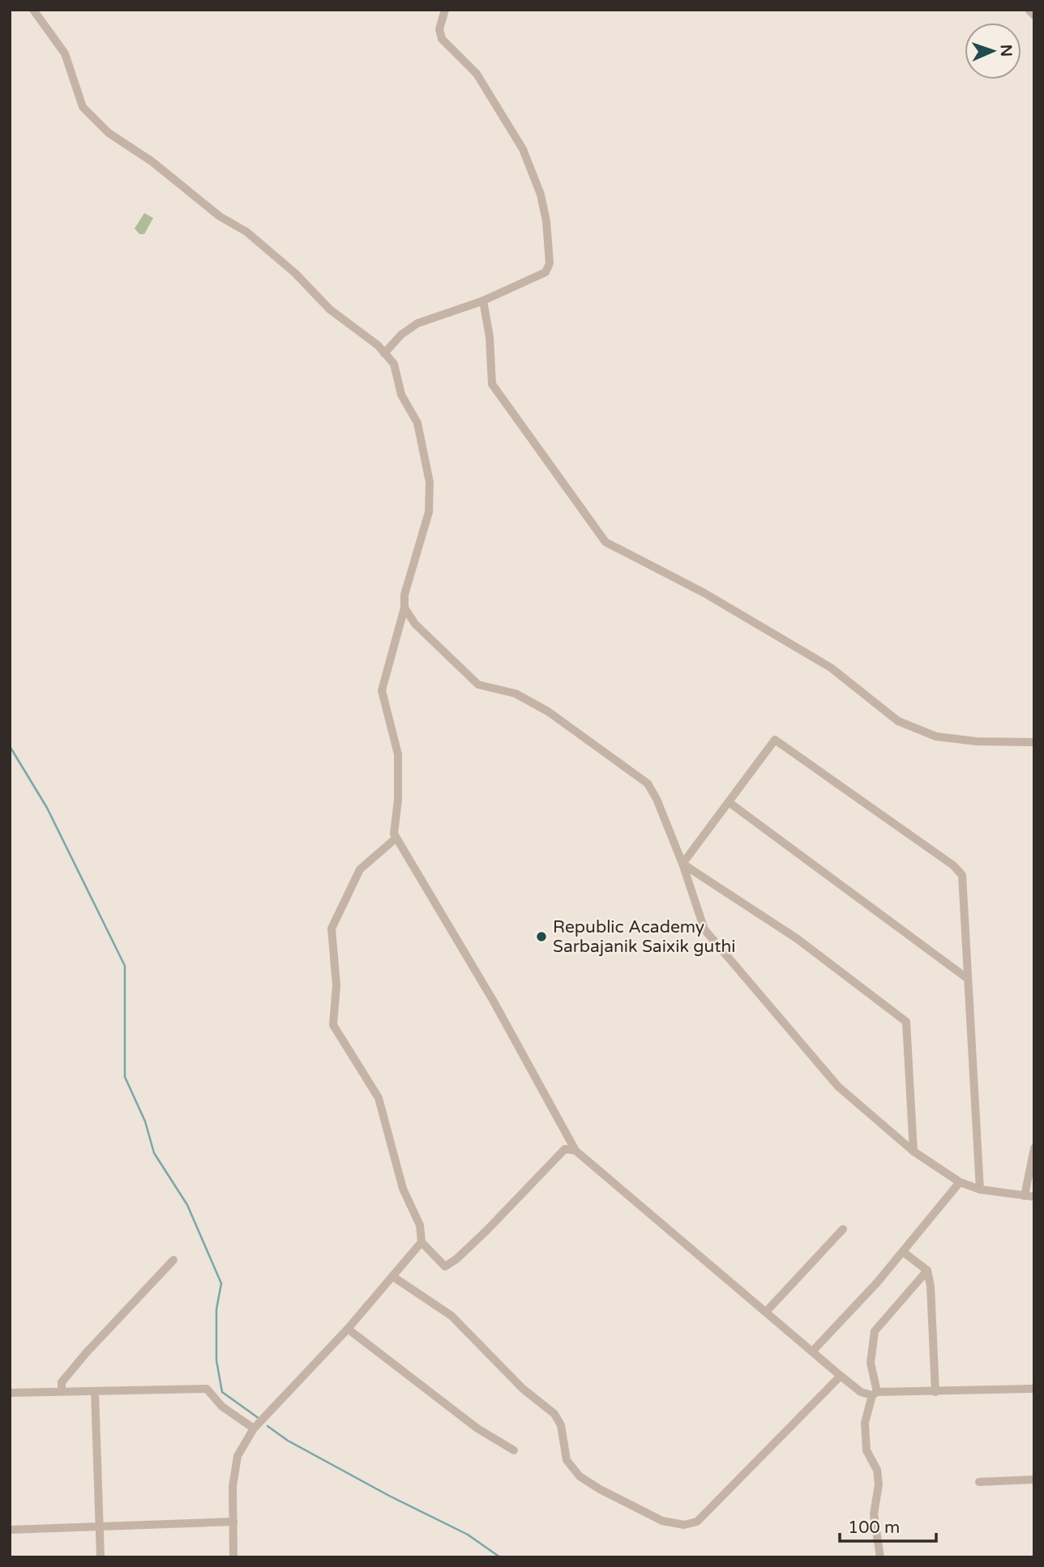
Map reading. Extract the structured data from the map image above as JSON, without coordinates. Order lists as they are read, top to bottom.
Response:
{
  "places": ["Republic Academy Sarbajanik Saixik guthi"],
  "scale_bar": "100 m",
  "north": "right"
}
